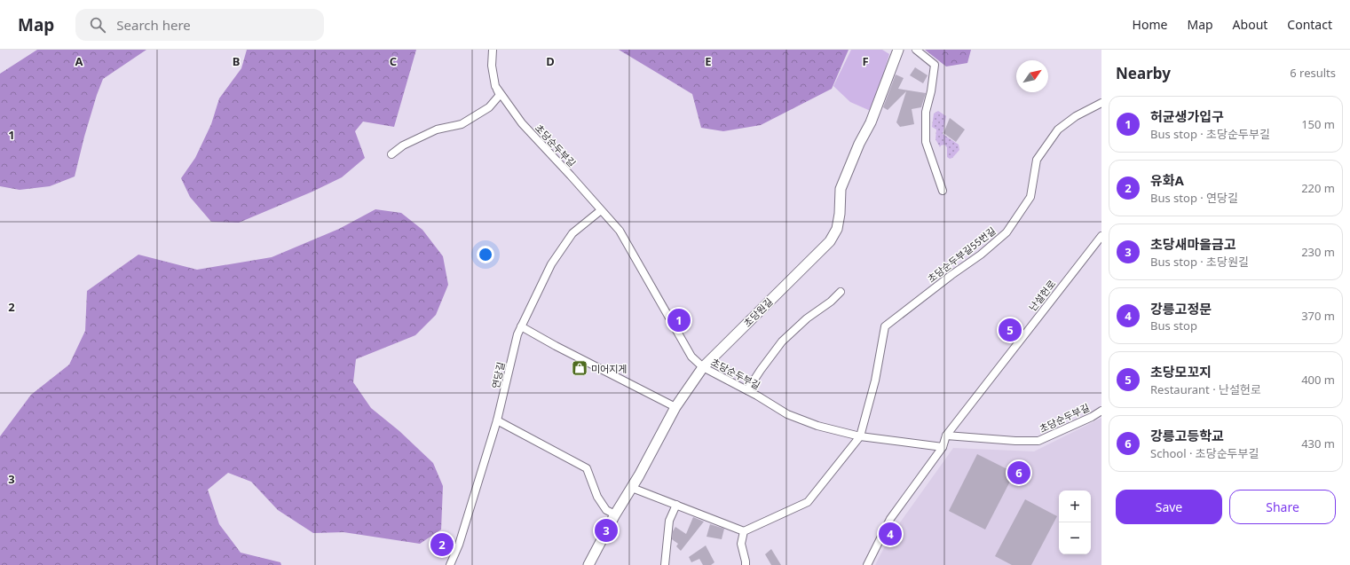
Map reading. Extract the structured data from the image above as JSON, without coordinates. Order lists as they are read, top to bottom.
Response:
{
  "streets": {
    "street": [
      "초당순두부길",
      "초당순두부길55번길",
      "난설헌로",
      "초당원길",
      "연당길"
    ]
  },
  "crossings": [
    ["초당순두부길", "초당순두부길55번길"],
    ["초당순두부길", "난설헌로"],
    ["초당순두부길", "초당원길"],
    ["초당순두부길", "연당길"]
  ],
  "places": {
    "shop": ["미어지게"]
  },
  "north": "top right",
  "page": {
    "header": "Map",
    "search": "Search here",
    "nav": [
      "Home",
      "Map",
      "About",
      "Contact"
    ],
    "heading": ["Nearby", "6 results"],
    "list": [
      {
        "mark": "1",
        "name": "허균생가입구",
        "note": "Bus stop · 초당순두부길",
        "value": "150 m"
      },
      {
        "mark": "2",
        "name": "유화A",
        "note": "Bus stop · 연당길",
        "value": "220 m"
      },
      {
        "mark": "3",
        "name": "초당새마을금고",
        "note": "Bus stop · 초당원길",
        "value": "230 m"
      },
      {
        "mark": "4",
        "name": "강릉고정문",
        "note": "Bus stop",
        "value": "370 m"
      },
      {
        "mark": "5",
        "name": "초당모꼬지",
        "note": "Restaurant · 난설헌로",
        "value": "400 m"
      },
      {
        "mark": "6",
        "name": "강릉고등학교",
        "note": "School · 초당순두부길",
        "value": "430 m"
      }
    ],
    "pins": [
      "1",
      "5",
      "6",
      "3",
      "4",
      "2"
    ],
    "buttons": ["Save", "Share"],
    "map_buttons": ["+", "−"]
  },
  "grid": {
    "columns": [
      "A",
      "B",
      "C",
      "D",
      "E",
      "F"
    ],
    "rows": ["1", "2", "3"]
  }
}
